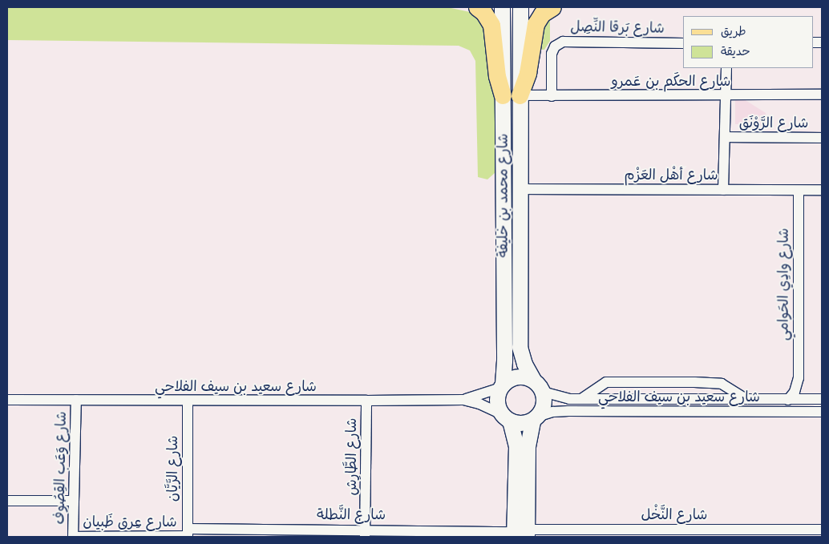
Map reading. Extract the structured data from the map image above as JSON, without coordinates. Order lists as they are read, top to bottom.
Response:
{
  "streets": {
    "main road": ["شارع محمد بن خليفة"],
    "street": [
      "شارع بَرقا النِّصِل",
      "شارع الحكَم بن عَمرو",
      "شارع الرَّوْنَق",
      "شارع أهْل العَزْم",
      "شارع وادِي الحَوامي",
      "شارع سعيد بن سيف الفلاحي",
      "شارع الطَّارِش",
      "شارع وَعَب القِصُوف",
      "شارع الرَّيَّان",
      "شارع النَّطلة",
      "شارع النَّخْل",
      "شارع عِرق ظَبيان"
    ]
  },
  "crossings": [
    ["شارع بَرقا النِّصِل", "شارع الحكَم بن عَمرو"],
    ["شارع الحكَم بن عَمرو", "شارع محمد بن خليفة"],
    ["شارع أهْل العَزْم", "شارع محمد بن خليفة"],
    ["شارع أهْل العَزْم", "شارع وادِي الحَوامي"],
    ["شارع محمد بن خليفة", "شارع سعيد بن سيف الفلاحي"],
    ["شارع وادِي الحَوامي", "شارع سعيد بن سيف الفلاحي"],
    ["شارع سعيد بن سيف الفلاحي", "شارع الطَّارِش"],
    ["شارع سعيد بن سيف الفلاحي", "شارع وَعَب القِصُوف"],
    ["شارع سعيد بن سيف الفلاحي", "شارع الرَّيَّان"],
    ["شارع الطَّارِش", "شارع النَّطلة"],
    ["شارع وَعَب القِصُوف", "شارع عِرق ظَبيان"],
    ["شارع الرَّيَّان", "شارع النَّطلة"],
    ["شارع الرَّيَّان", "شارع عِرق ظَبيان"],
    ["شارع النَّطلة", "شارع النَّخْل"],
    ["شارع النَّطلة", "شارع عِرق ظَبيان"]
  ],
  "legend": ["طريق", "حديقة"]
}
